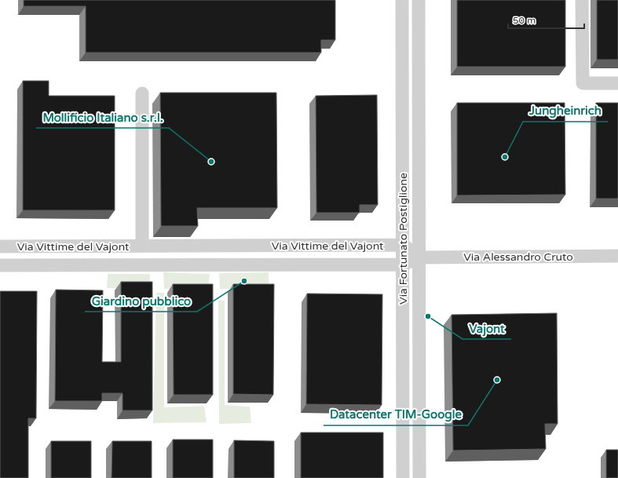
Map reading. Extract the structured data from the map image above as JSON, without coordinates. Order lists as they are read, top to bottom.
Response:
{
  "streets": {
    "street": ["Via Fortunato Postiglione", "Via Vittime del Vajont", "Via Alessandro Cruto"]
  },
  "crossings": [
    ["Via Fortunato Postiglione", "Via Vittime del Vajont"],
    ["Via Fortunato Postiglione", "Via Alessandro Cruto"],
    ["Via Vittime del Vajont", "Via Alessandro Cruto"]
  ],
  "places": [
    "Jungheinrich",
    "Mollificio Italiano s.r.l.",
    "Giardino pubblico",
    "Vajont",
    "Datacenter TIM-Google"
  ],
  "scale_bar": "50 m"
}
